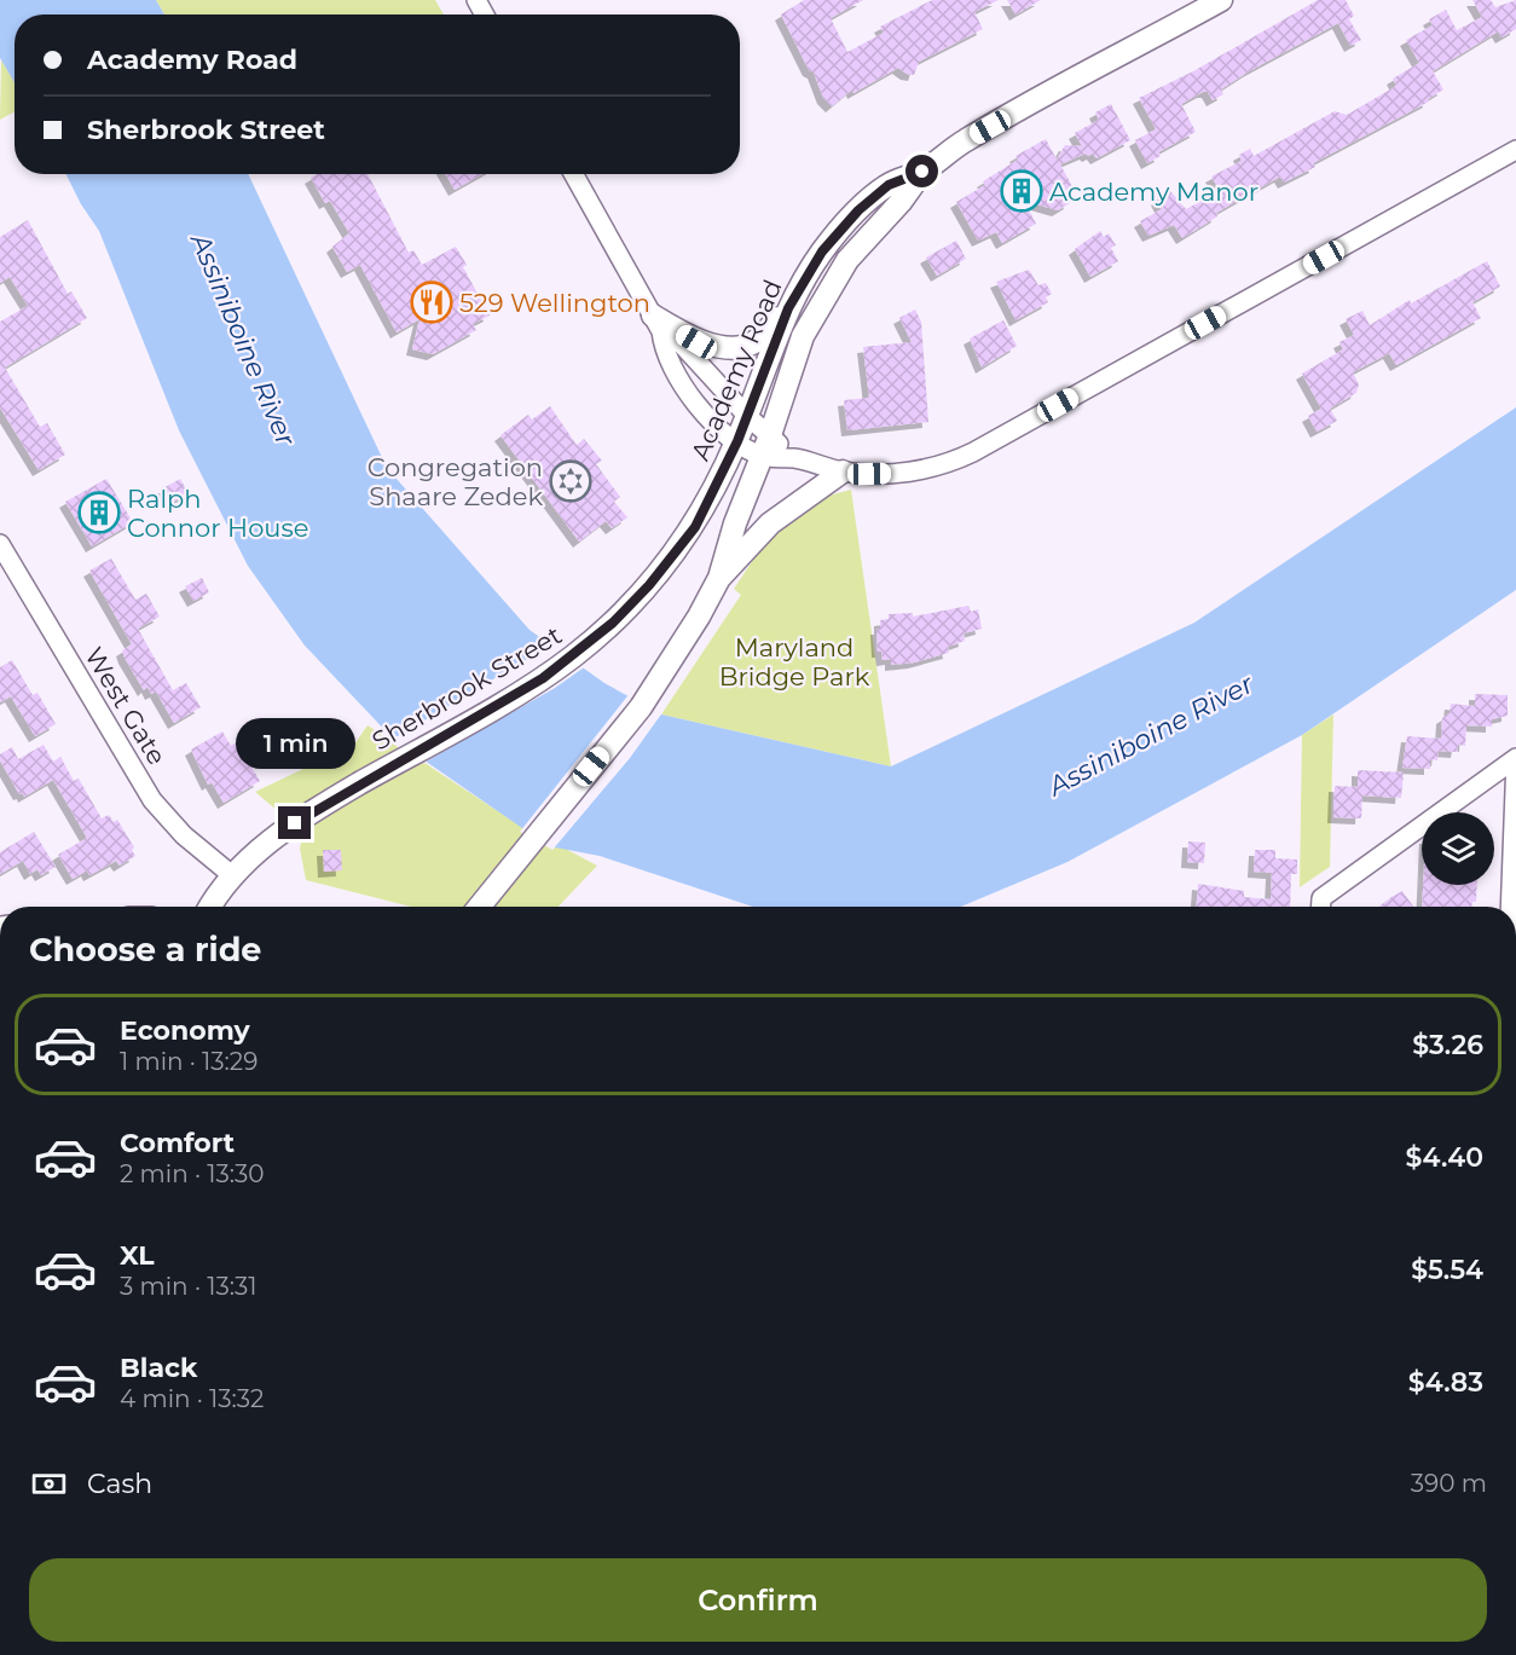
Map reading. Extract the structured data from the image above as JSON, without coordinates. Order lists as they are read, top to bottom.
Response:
{
  "streets": {
    "main road": ["Academy Road", "Sherbrook Street"],
    "street": ["West Gate"]
  },
  "crossings": [
    ["Academy Road", "Sherbrook Street"],
    ["Sherbrook Street", "West Gate"]
  ],
  "water": ["Assiniboine River"],
  "parks": ["Maryland Bridge Park"],
  "places": {
    "building": ["Academy Manor", "Ralph Connor House"],
    "restaurant": ["529 Wellington"],
    "synagogue": ["Congregation Shaare Zedek"]
  },
  "page": {
    "banner": ["Academy Road", "Sherbrook Street"],
    "bubble": "1 min",
    "heading": "Choose a ride",
    "list": [
      {
        "name": "Economy",
        "note": "1 min · 13:29",
        "value": "$3.26"
      },
      {
        "name": "Comfort",
        "note": "2 min · 13:30",
        "value": "$4.40"
      },
      {
        "name": "XL",
        "note": "3 min · 13:31",
        "value": "$5.54"
      },
      {
        "name": "Black",
        "note": "4 min · 13:32",
        "value": "$4.83"
      }
    ],
    "pay": ["Cash", "390 m"],
    "buttons": "Confirm"
  }
}
